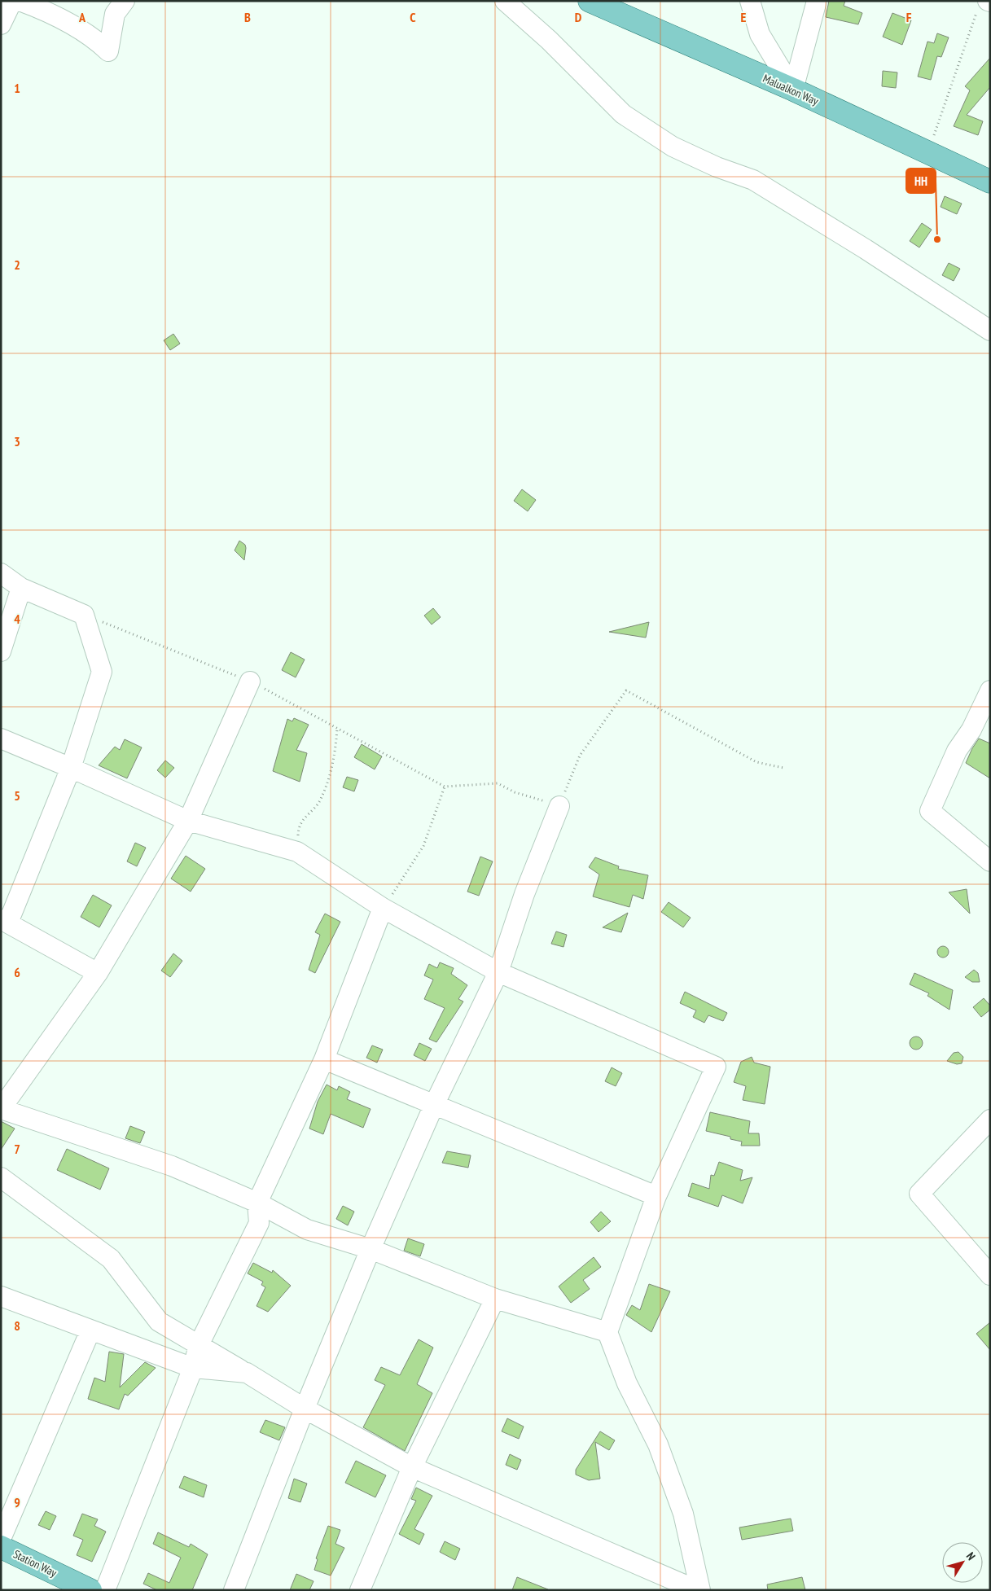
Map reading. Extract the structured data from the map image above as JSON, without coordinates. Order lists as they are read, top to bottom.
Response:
{
  "streets": {
    "main road": ["Malualkon Way", "Station Way"]
  },
  "places": ["HH"],
  "north": "top right",
  "grid": {
    "columns": [
      "A",
      "B",
      "C",
      "D",
      "E",
      "F"
    ],
    "rows": [
      "1",
      "2",
      "3",
      "4",
      "5",
      "6",
      "7",
      "8",
      "9"
    ]
  }
}
